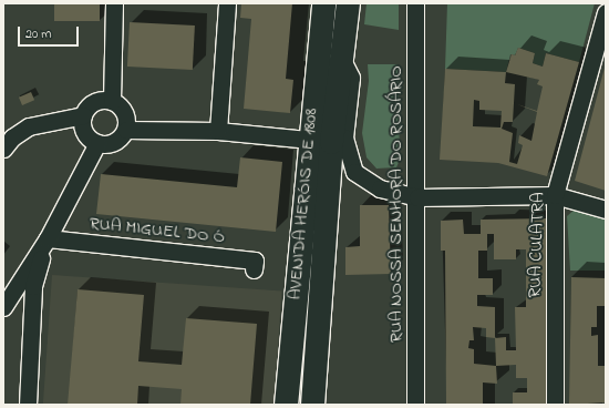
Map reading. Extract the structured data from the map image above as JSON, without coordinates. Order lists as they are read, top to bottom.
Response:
{
  "streets": {
    "main road": ["AVENIDA HERÓIS DE 1808"],
    "street": ["RUA NOSSA SENHORA DO ROSÁRIO", "RUA MIGUEL DO Ó", "RUA CULATRA"]
  },
  "scale_bar": "20 m"
}
